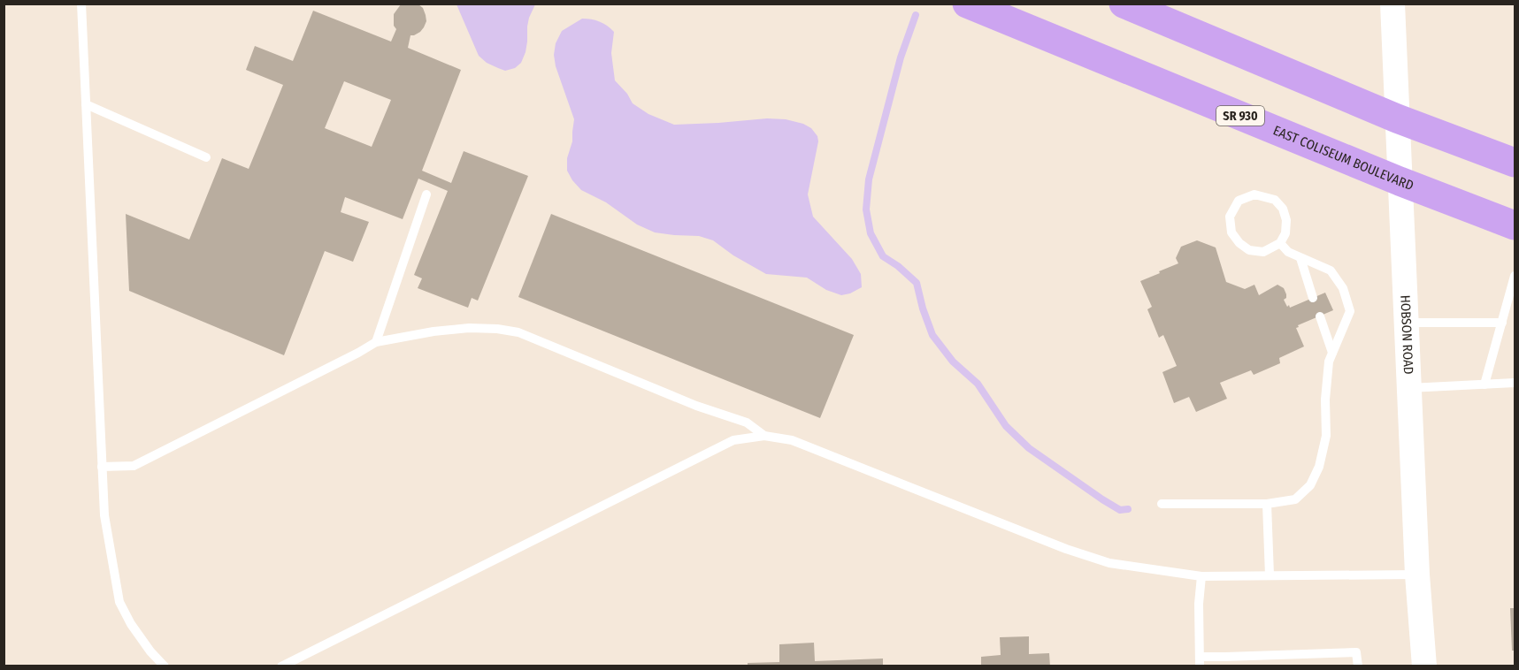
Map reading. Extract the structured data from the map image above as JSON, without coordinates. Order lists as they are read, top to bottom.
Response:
{
  "streets": {
    "highway": ["SR 930", "EAST COLISEUM BOULEVARD"],
    "main road": ["HOBSON ROAD"]
  },
  "crossings": [
    ["EAST COLISEUM BOULEVARD", "HOBSON ROAD"]
  ]
}
